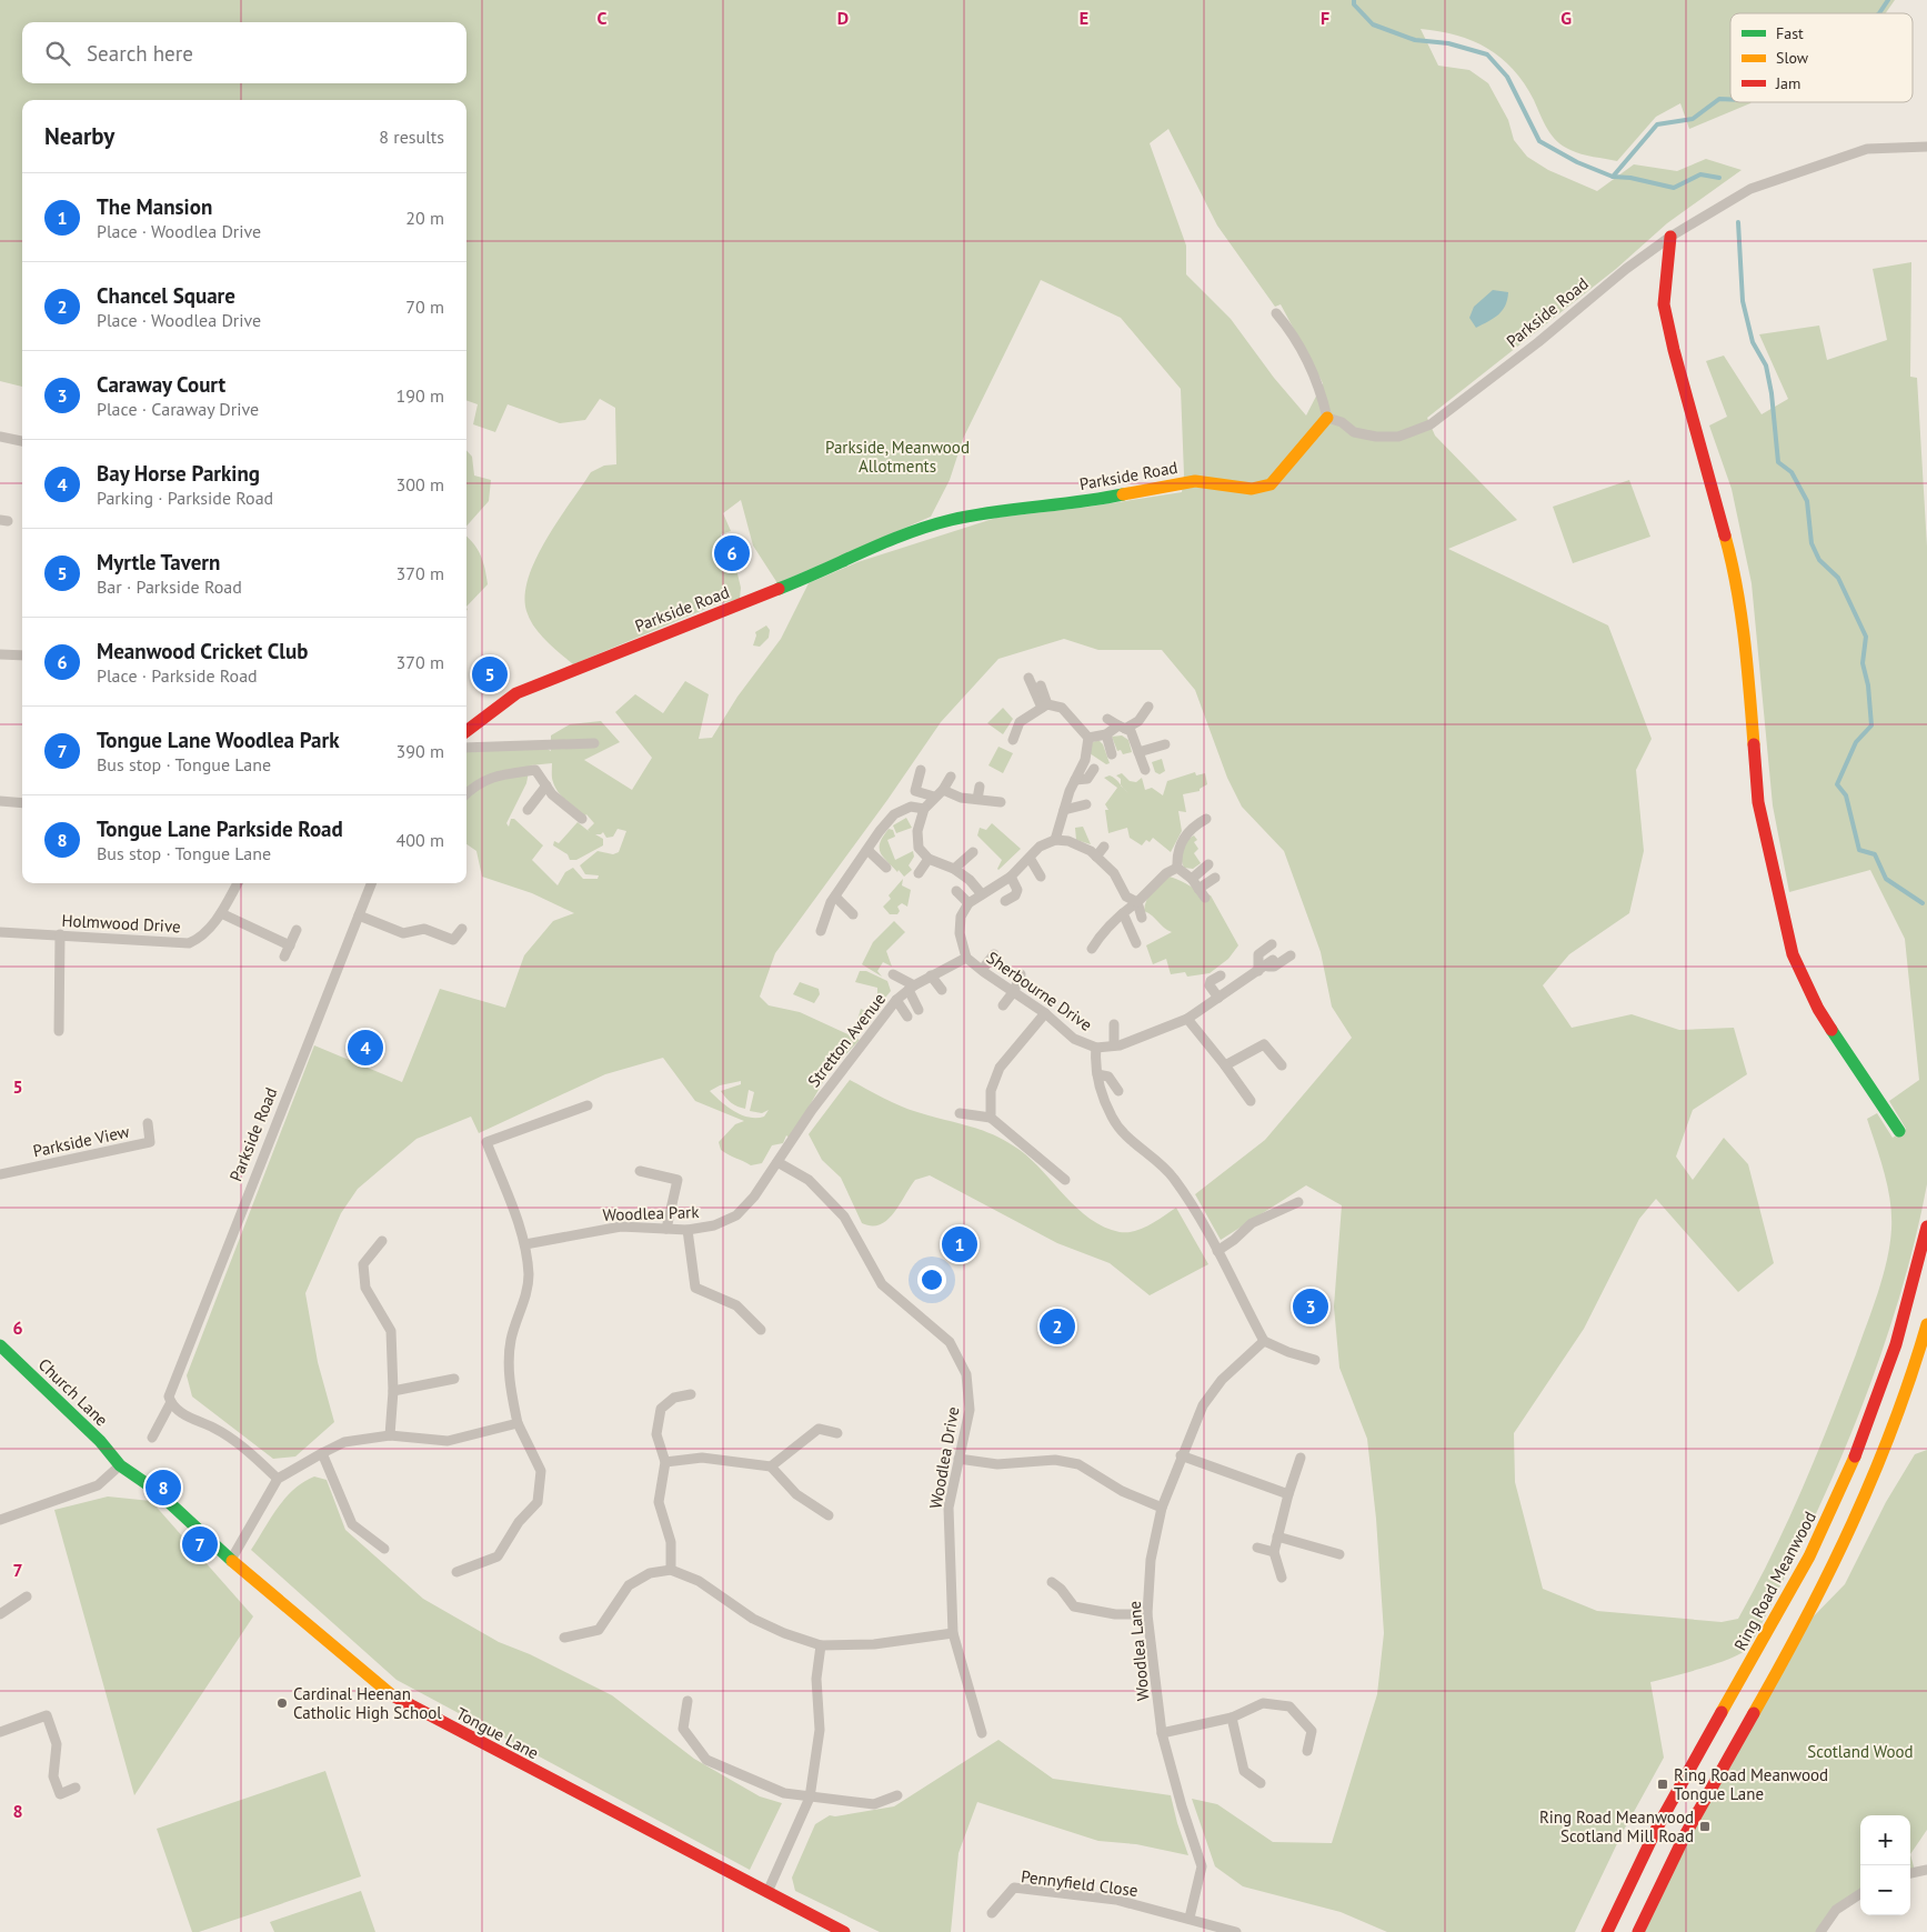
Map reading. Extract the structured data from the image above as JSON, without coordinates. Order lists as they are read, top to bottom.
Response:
{
  "streets": {
    "main road": [
      "Parkside Road",
      "Church Lane",
      "Ring Road Meanwood",
      "Tongue Lane"
    ],
    "street": [
      "Holmwood Drive",
      "Sherbourne Drive",
      "Stretton Avenue",
      "Parkside View",
      "Woodlea Park",
      "Woodlea Drive",
      "Woodlea Lane",
      "Pennyfield Close"
    ]
  },
  "crossings": [
    ["Sherbourne Drive", "Stretton Avenue"],
    ["Stretton Avenue", "Woodlea Park"],
    ["Stretton Avenue", "Woodlea Drive"],
    ["Woodlea Park", "Woodlea Drive"],
    ["Church Lane", "Tongue Lane"],
    ["Woodlea Lane", "Pennyfield Close"]
  ],
  "parks": ["Parkside, Meanwood Allotments", "Scotland Wood"],
  "places": {
    "other": ["Cardinal Heenan Catholic High School"],
    "transit": ["Ring Road Meanwood Tongue Lane", "Ring Road Meanwood Scotland Mill Road"]
  },
  "legend": ["Fast", "Slow", "Jam"],
  "page": {
    "search": "Search here",
    "heading": ["Nearby", "8 results"],
    "list": [
      {
        "mark": "1",
        "name": "The Mansion",
        "note": "Place · Woodlea Drive",
        "value": "20 m"
      },
      {
        "mark": "2",
        "name": "Chancel Square",
        "note": "Place · Woodlea Drive",
        "value": "70 m"
      },
      {
        "mark": "3",
        "name": "Caraway Court",
        "note": "Place · Caraway Drive",
        "value": "190 m"
      },
      {
        "mark": "4",
        "name": "Bay Horse Parking",
        "note": "Parking · Parkside Road",
        "value": "300 m"
      },
      {
        "mark": "5",
        "name": "Myrtle Tavern",
        "note": "Bar · Parkside Road",
        "value": "370 m"
      },
      {
        "mark": "6",
        "name": "Meanwood Cricket Club",
        "note": "Place · Parkside Road",
        "value": "370 m"
      },
      {
        "mark": "7",
        "name": "Tongue Lane Woodlea Park",
        "note": "Bus stop · Tongue Lane",
        "value": "390 m"
      },
      {
        "mark": "8",
        "name": "Tongue Lane Parkside Road",
        "note": "Bus stop · Tongue Lane",
        "value": "400 m"
      }
    ],
    "pins": [
      "6",
      "5",
      "4",
      "1",
      "3",
      "2",
      "8",
      "7"
    ],
    "map_buttons": ["+", "−"]
  },
  "grid": {
    "columns": [
      "C",
      "D",
      "E",
      "F",
      "G"
    ],
    "rows": [
      "5",
      "6",
      "7",
      "8"
    ]
  }
}
